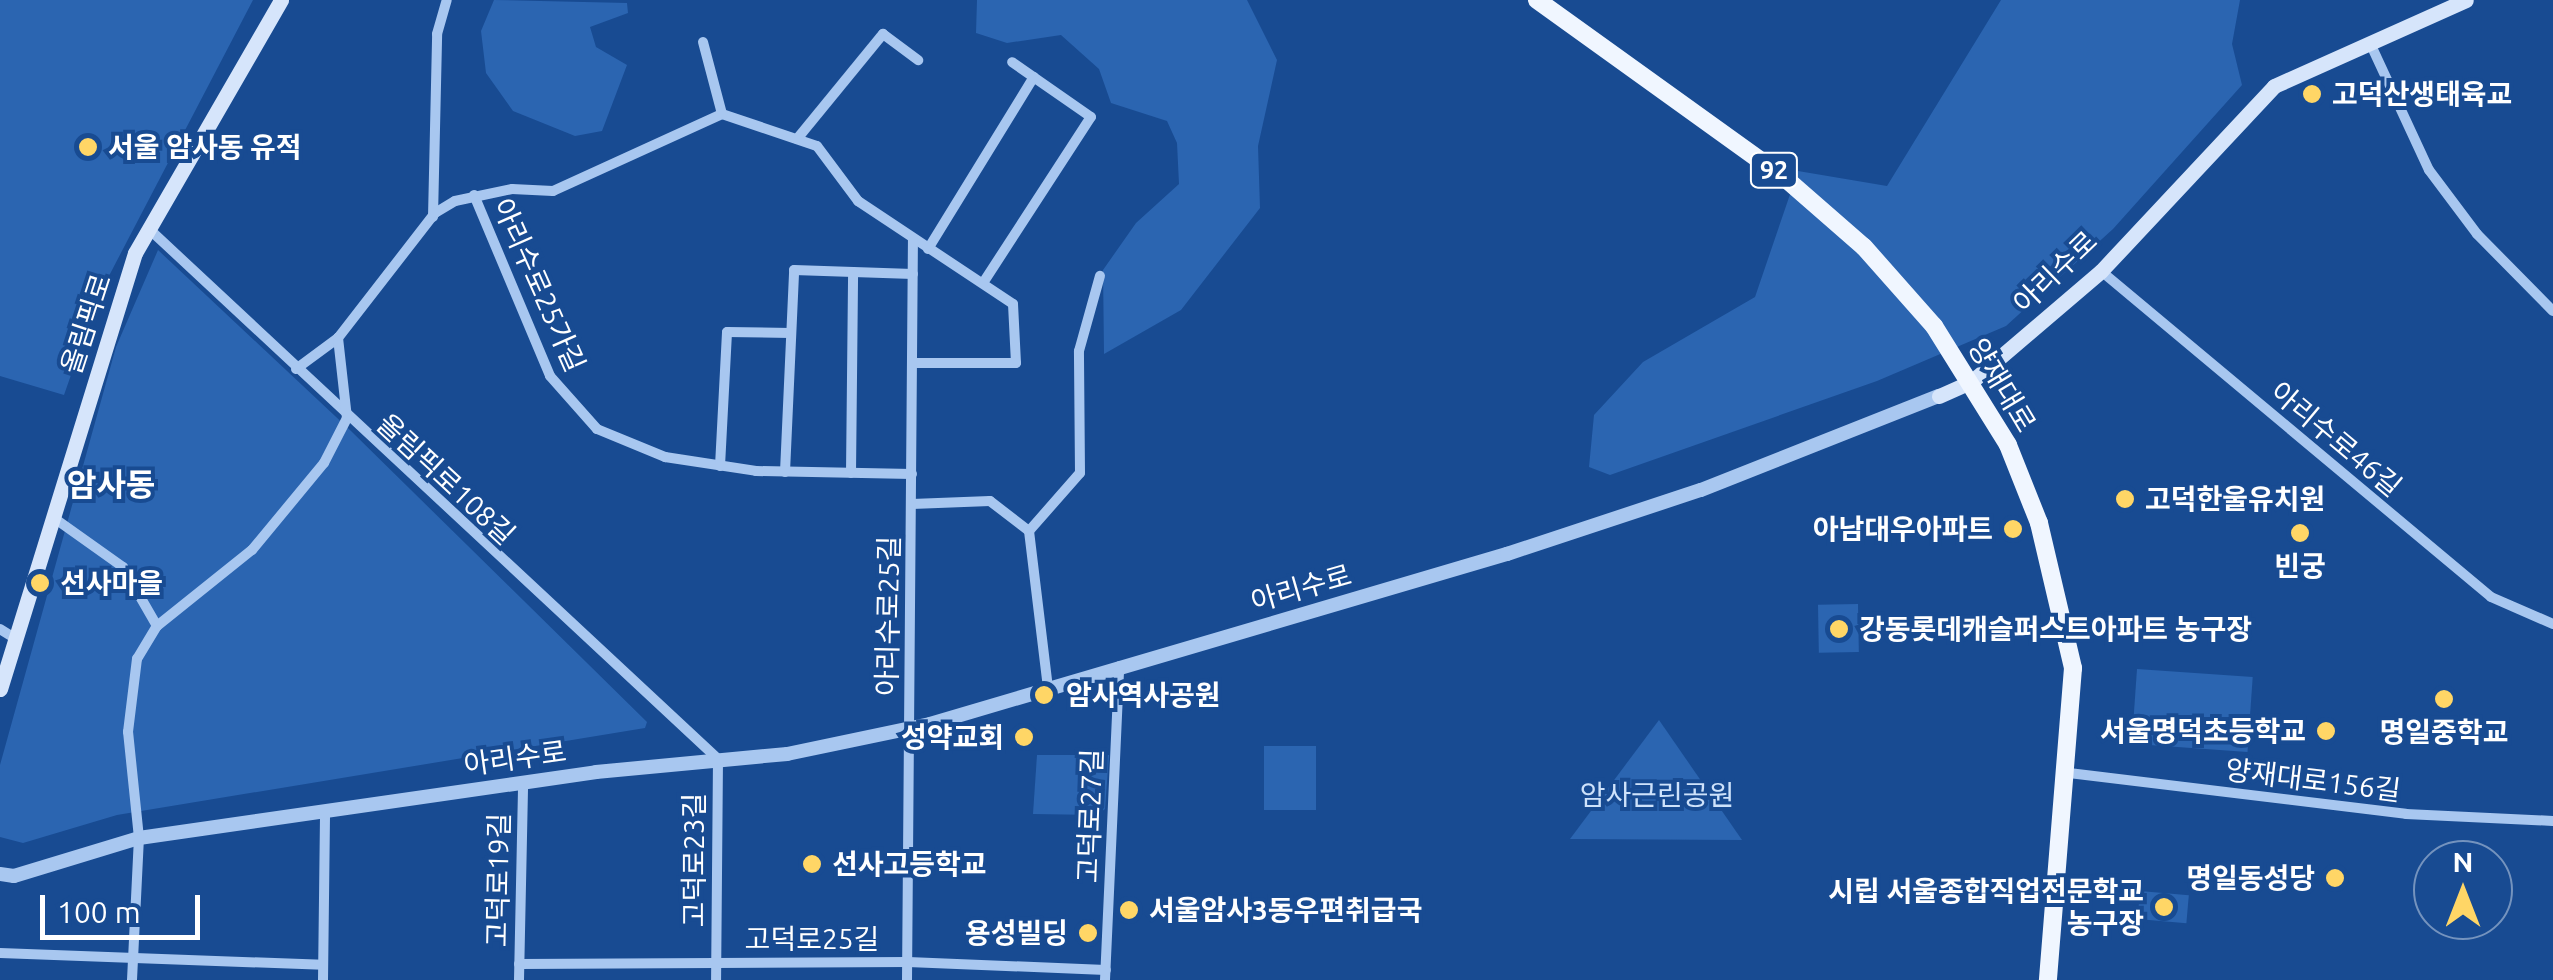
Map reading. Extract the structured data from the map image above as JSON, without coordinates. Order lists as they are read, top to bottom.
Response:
{
  "streets": {
    "main road": [
      "92",
      "아리수로",
      "올림픽로",
      "양재대로"
    ],
    "street": [
      "아리수로25가길",
      "아리수로46길",
      "올림픽로108길",
      "아리수로25길",
      "양재대로156길",
      "고덕로27길",
      "고덕로23길",
      "고덕로19길",
      "고덕로25길"
    ]
  },
  "crossings": [
    ["아리수로", "양재대로"],
    ["아리수로", "아리수로46길"],
    ["아리수로", "올림픽로108길"],
    ["아리수로", "아리수로25길"],
    ["아리수로", "고덕로27길"],
    ["아리수로", "고덕로23길"],
    ["아리수로", "고덕로19길"],
    ["아리수로", "고덕로25길"],
    ["아리수로25가길", "아리수로25길"],
    ["올림픽로", "올림픽로108길"],
    ["양재대로", "양재대로156길"],
    ["올림픽로108길", "고덕로23길"],
    ["아리수로25길", "고덕로25길"],
    ["고덕로27길", "고덕로25길"],
    ["고덕로23길", "고덕로19길"],
    ["고덕로23길", "고덕로25길"]
  ],
  "districts": ["암사동"],
  "parks": ["암사근린공원"],
  "places": [
    "고덕산생태육교",
    "서울 암사동 유적",
    "고덕한울유치원",
    "아남대우아파트",
    "빈궁",
    "선사마을",
    "강동롯데캐슬퍼스트아파트 농구장",
    "암사역사공원",
    "명일중학교",
    "서울명덕초등학교",
    "성약교회",
    "선사고등학교",
    "명일동성당",
    "시립 서울종합직업전문학교 농구장",
    "서울암사3동우편취급국",
    "용성빌딩"
  ],
  "scale_bar": "100 m",
  "north": "top"
}
